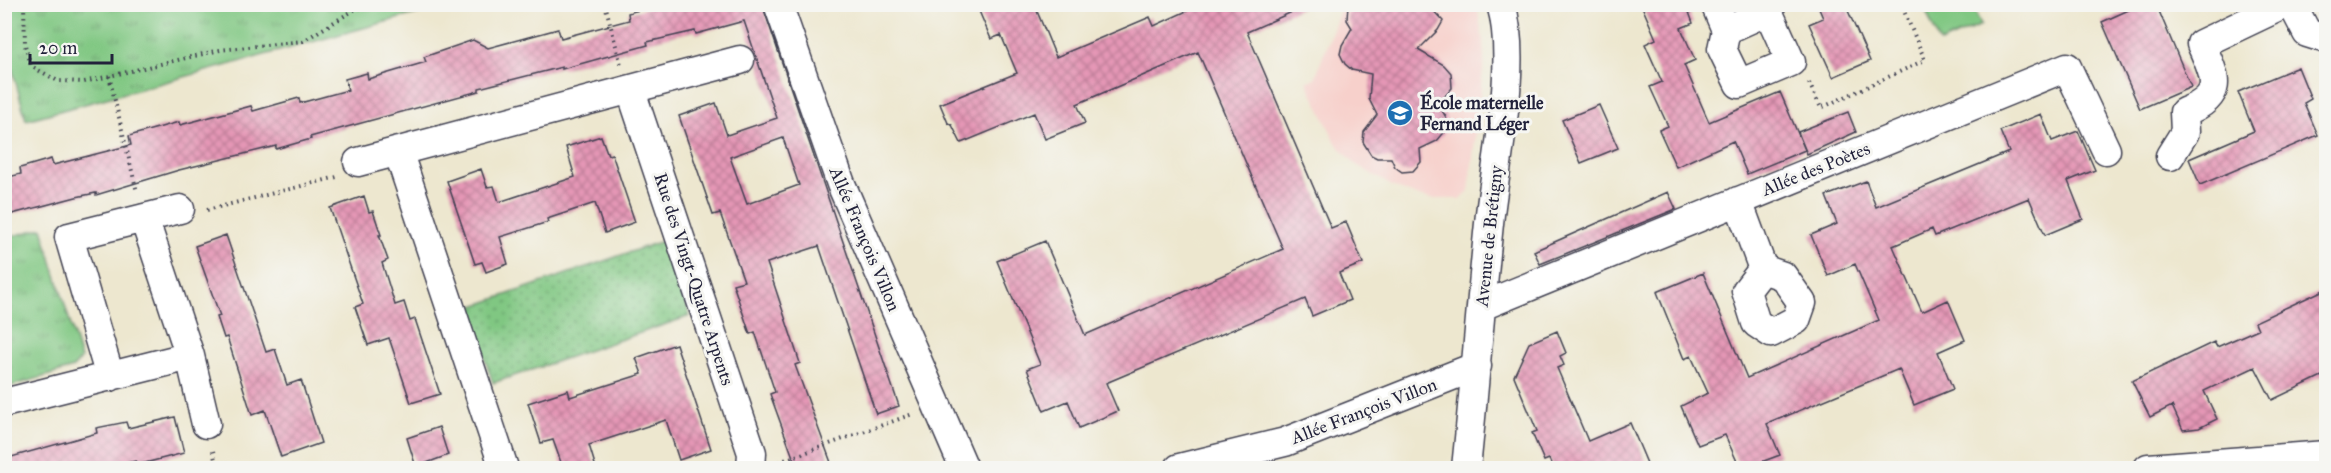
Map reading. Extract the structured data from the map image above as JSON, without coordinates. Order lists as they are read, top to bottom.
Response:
{
  "streets": {
    "street": [
      "Allée des Poètes",
      "Avenue de Brétigny",
      "Allée François Villon",
      "Rue des Vingt-Quatre Arpents"
    ]
  },
  "crossings": [
    ["Allée des Poètes", "Avenue de Brétigny"],
    ["Avenue de Brétigny", "Allée François Villon"]
  ],
  "places": {
    "school or university": ["École maternelle Fernand Léger"]
  },
  "scale_bar": "20 m"
}
